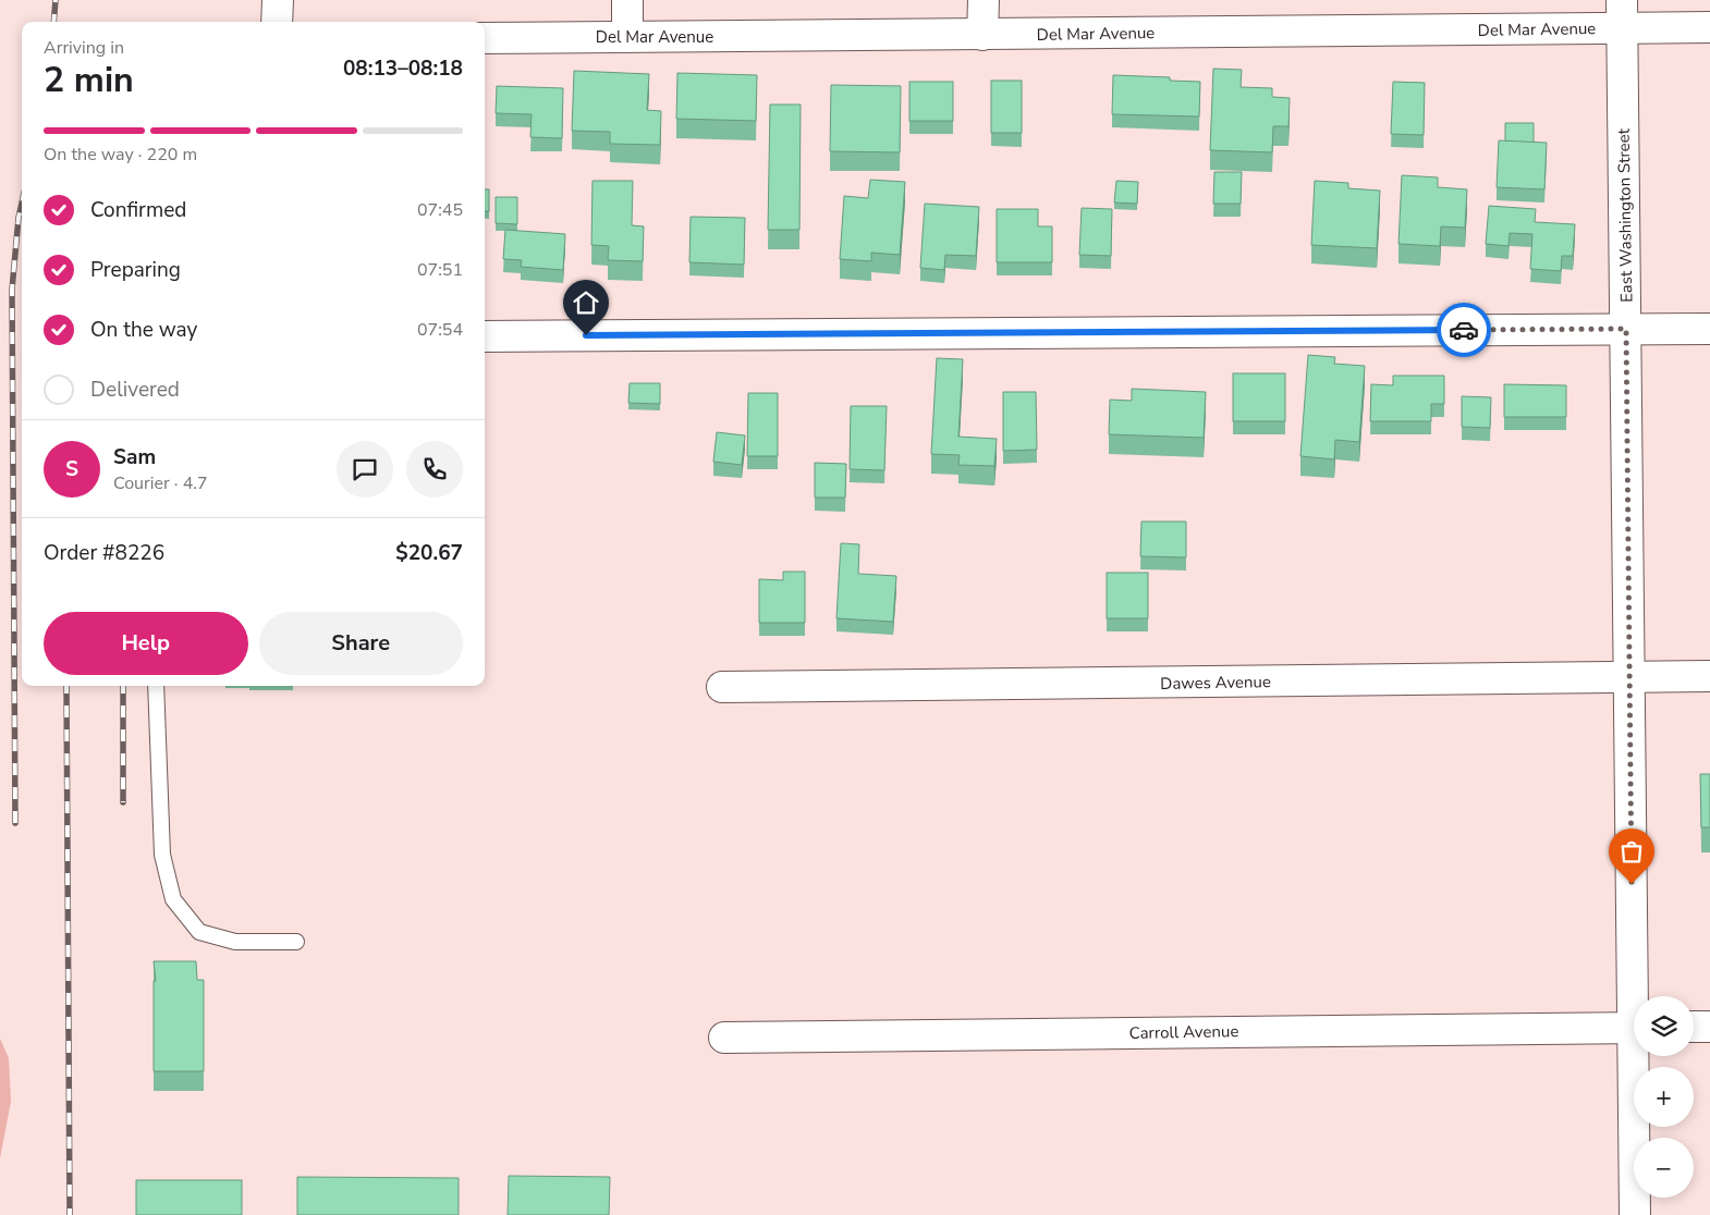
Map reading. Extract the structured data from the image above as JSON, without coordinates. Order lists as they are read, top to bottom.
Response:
{
  "streets": {
    "street": [
      "Del Mar Avenue",
      "East Washington Street",
      "Dawes Avenue",
      "Carroll Avenue"
    ]
  },
  "crossings": [
    ["Del Mar Avenue", "East Washington Street"],
    ["East Washington Street", "Dawes Avenue"]
  ],
  "page": {
    "heading": ["2 min", "Arriving in", "08:13–08:18"],
    "panel": [
      "Sam",
      "Courier · 4.7",
      "Order #8226",
      "$20.67"
    ],
    "bar": "On the way · 220 m",
    "list": [
      ["Confirmed", "07:45"],
      ["Preparing", "07:51"],
      ["On the way", "07:54"],
      "Delivered"
    ],
    "round": "S",
    "buttons": ["Help", "Share"],
    "map_buttons": ["+", "−"]
  }
}
